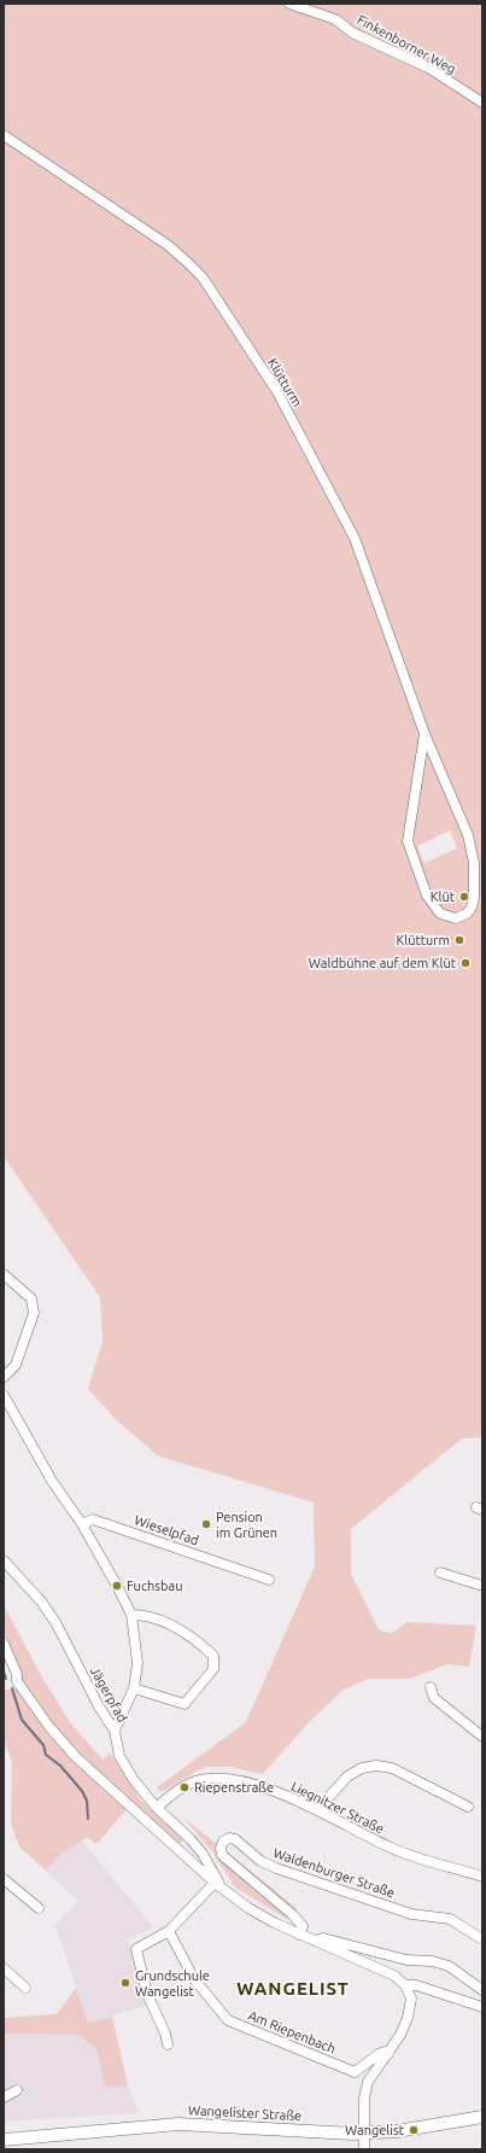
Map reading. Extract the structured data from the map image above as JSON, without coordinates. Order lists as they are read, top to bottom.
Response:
{
  "streets": {
    "main road": ["Wangelister Straße"],
    "street": [
      "Finkenborner Weg",
      "Klütturm",
      "Wieselpfad",
      "Jägerpfad",
      "Liegnitzer Straße",
      "Waldenburger Straße",
      "Am Riepenbach"
    ]
  },
  "crossings": [
    ["Jägerpfad", "Liegnitzer Straße"]
  ],
  "districts": ["WANGELIST"],
  "places": [
    "Klüt",
    "Klütturm",
    "Waldbühne auf dem Klüt",
    "Pension im Grünen",
    "Fuchsbau",
    "Riepenstraße",
    "Grundschule Wangelist",
    "Wangelist"
  ]
}
